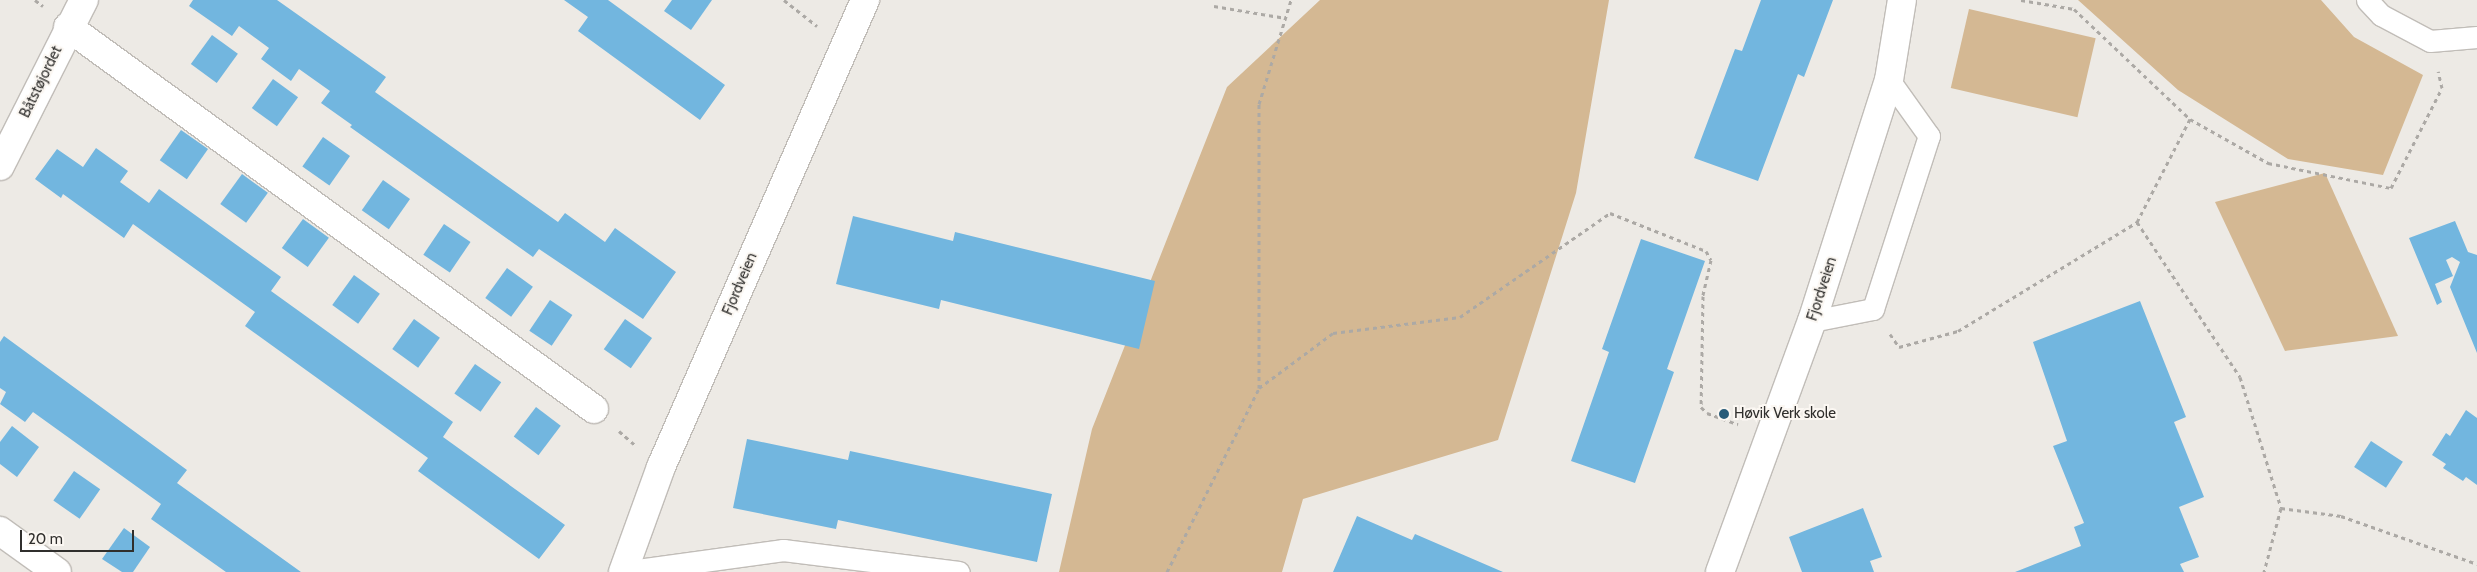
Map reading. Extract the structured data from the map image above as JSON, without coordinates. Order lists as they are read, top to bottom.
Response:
{
  "streets": {
    "street": ["Båtstøjordet", "Fjordveien"]
  },
  "places": ["Høvik Verk skole"],
  "scale_bar": "20 m"
}
